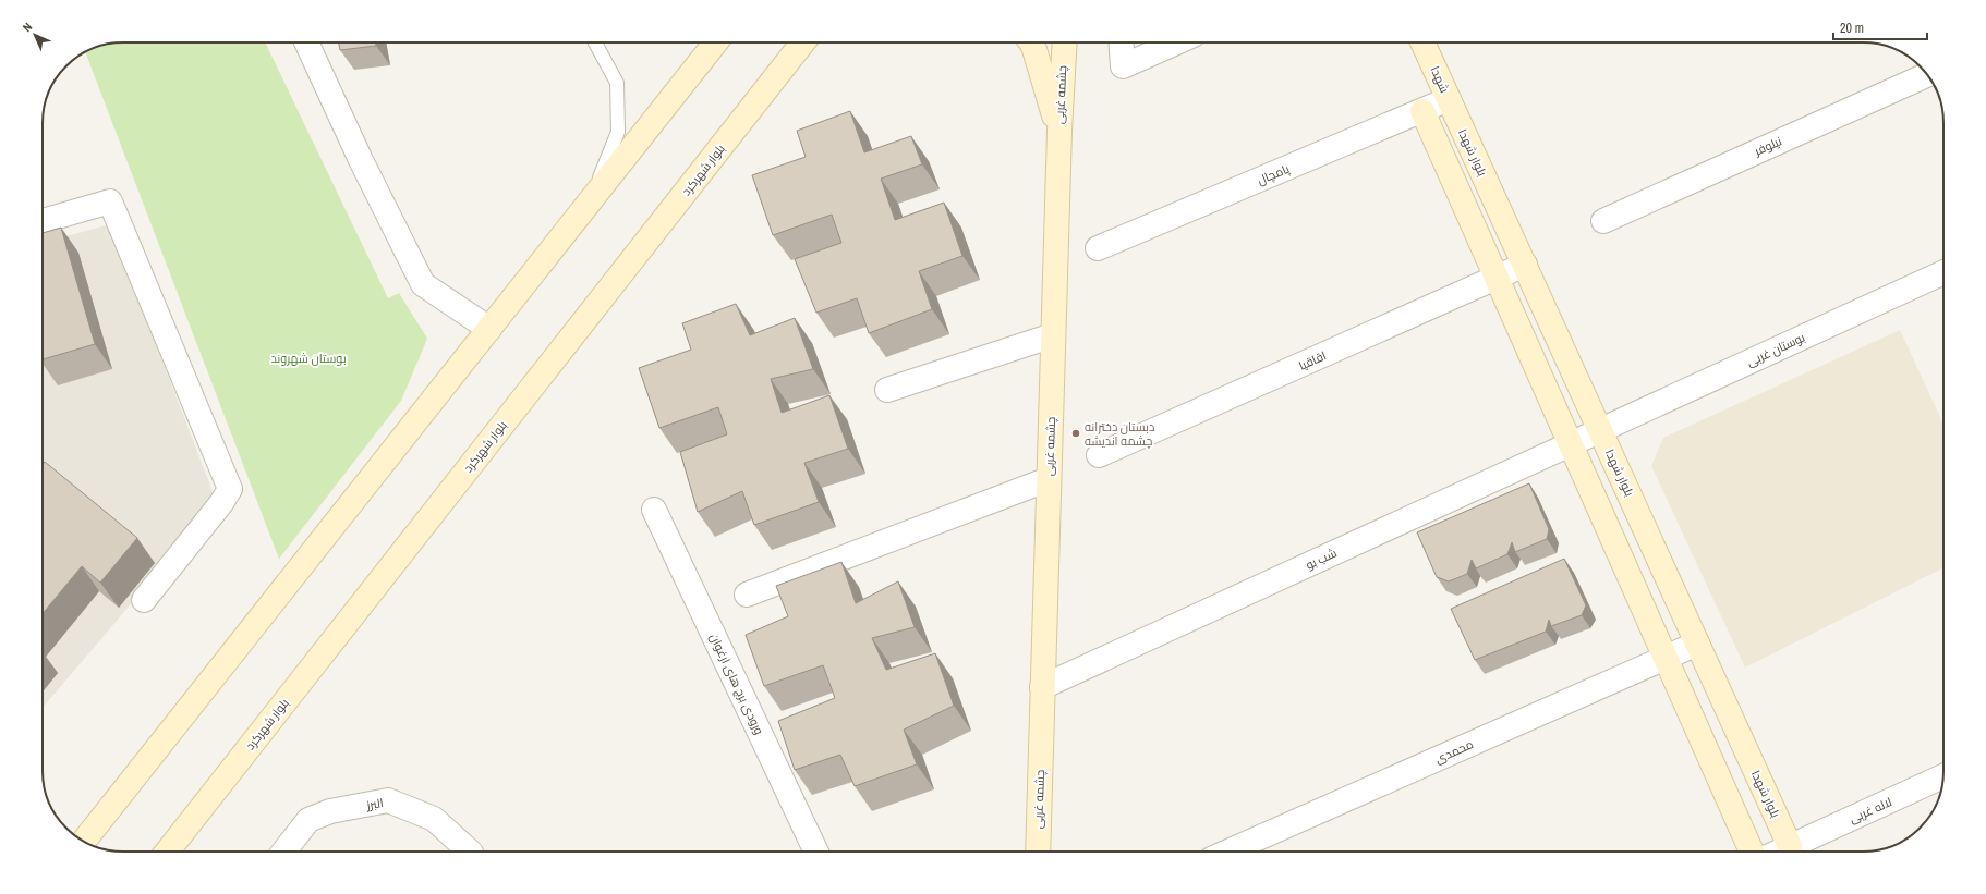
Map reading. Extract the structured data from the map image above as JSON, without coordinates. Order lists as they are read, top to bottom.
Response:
{
  "streets": {
    "street": [
      "شهدا",
      "چشمه غربی",
      "نیلوفر",
      "بلوار شهدا",
      "بلوار شهرکرد",
      "پامچال",
      "بوستان غربی",
      "اقاقیا",
      "شب بو",
      "ورودی برج های ارغوان",
      "محمدی",
      "البرز",
      "لاله غربی"
    ]
  },
  "crossings": [
    ["شهدا", "بلوار شهدا"],
    ["شهدا", "پامچال"],
    ["چشمه غربی", "شب بو"],
    ["بلوار شهدا", "پامچال"],
    ["بلوار شهدا", "بوستان غربی"],
    ["بلوار شهدا", "اقاقیا"],
    ["بلوار شهدا", "شب بو"],
    ["بلوار شهدا", "محمدی"],
    ["بلوار شهدا", "لاله غربی"],
    ["بوستان غربی", "شب بو"]
  ],
  "parks": ["بوستان شهروند"],
  "places": ["دبستان دخترانه چشمه اندیشه"],
  "scale_bar": "20 m",
  "north": "top left"
}
